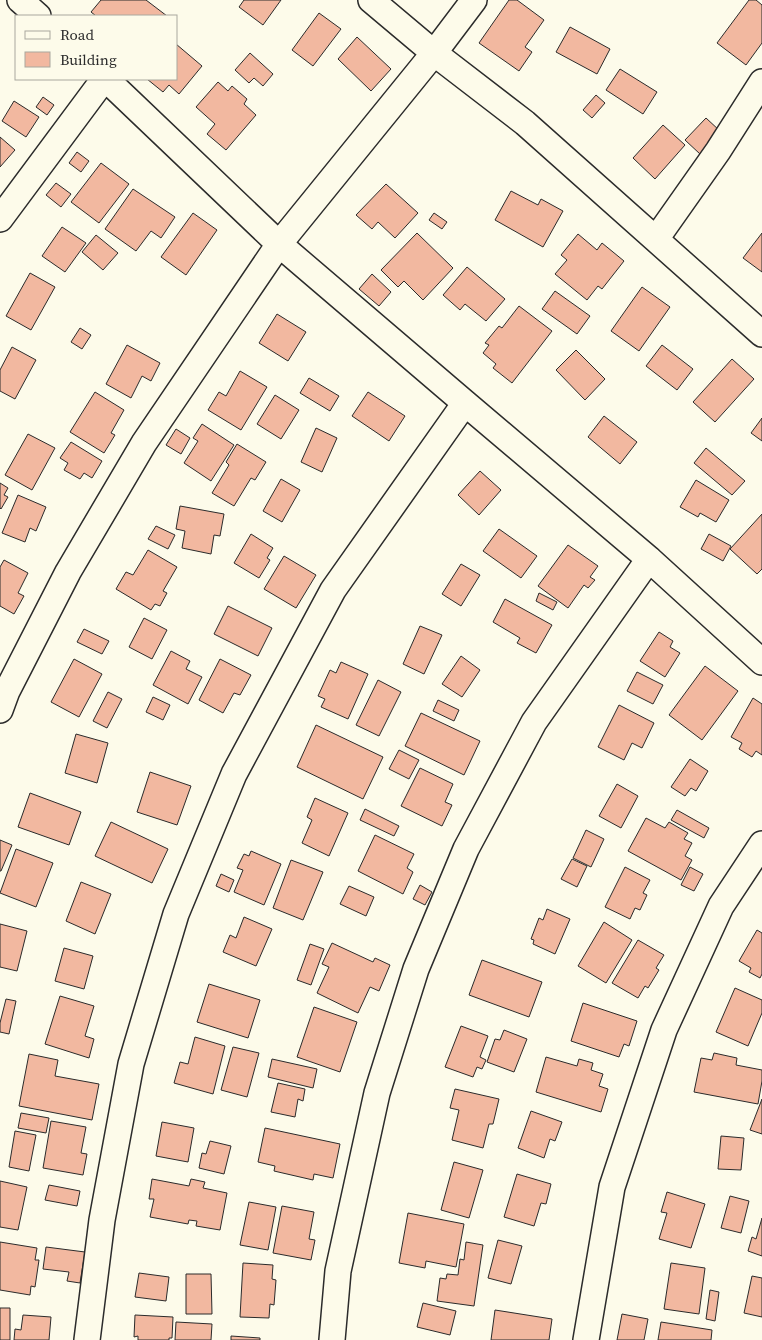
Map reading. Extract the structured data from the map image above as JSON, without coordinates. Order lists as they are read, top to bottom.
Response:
{
  "legend": ["Road", "Building"]
}
